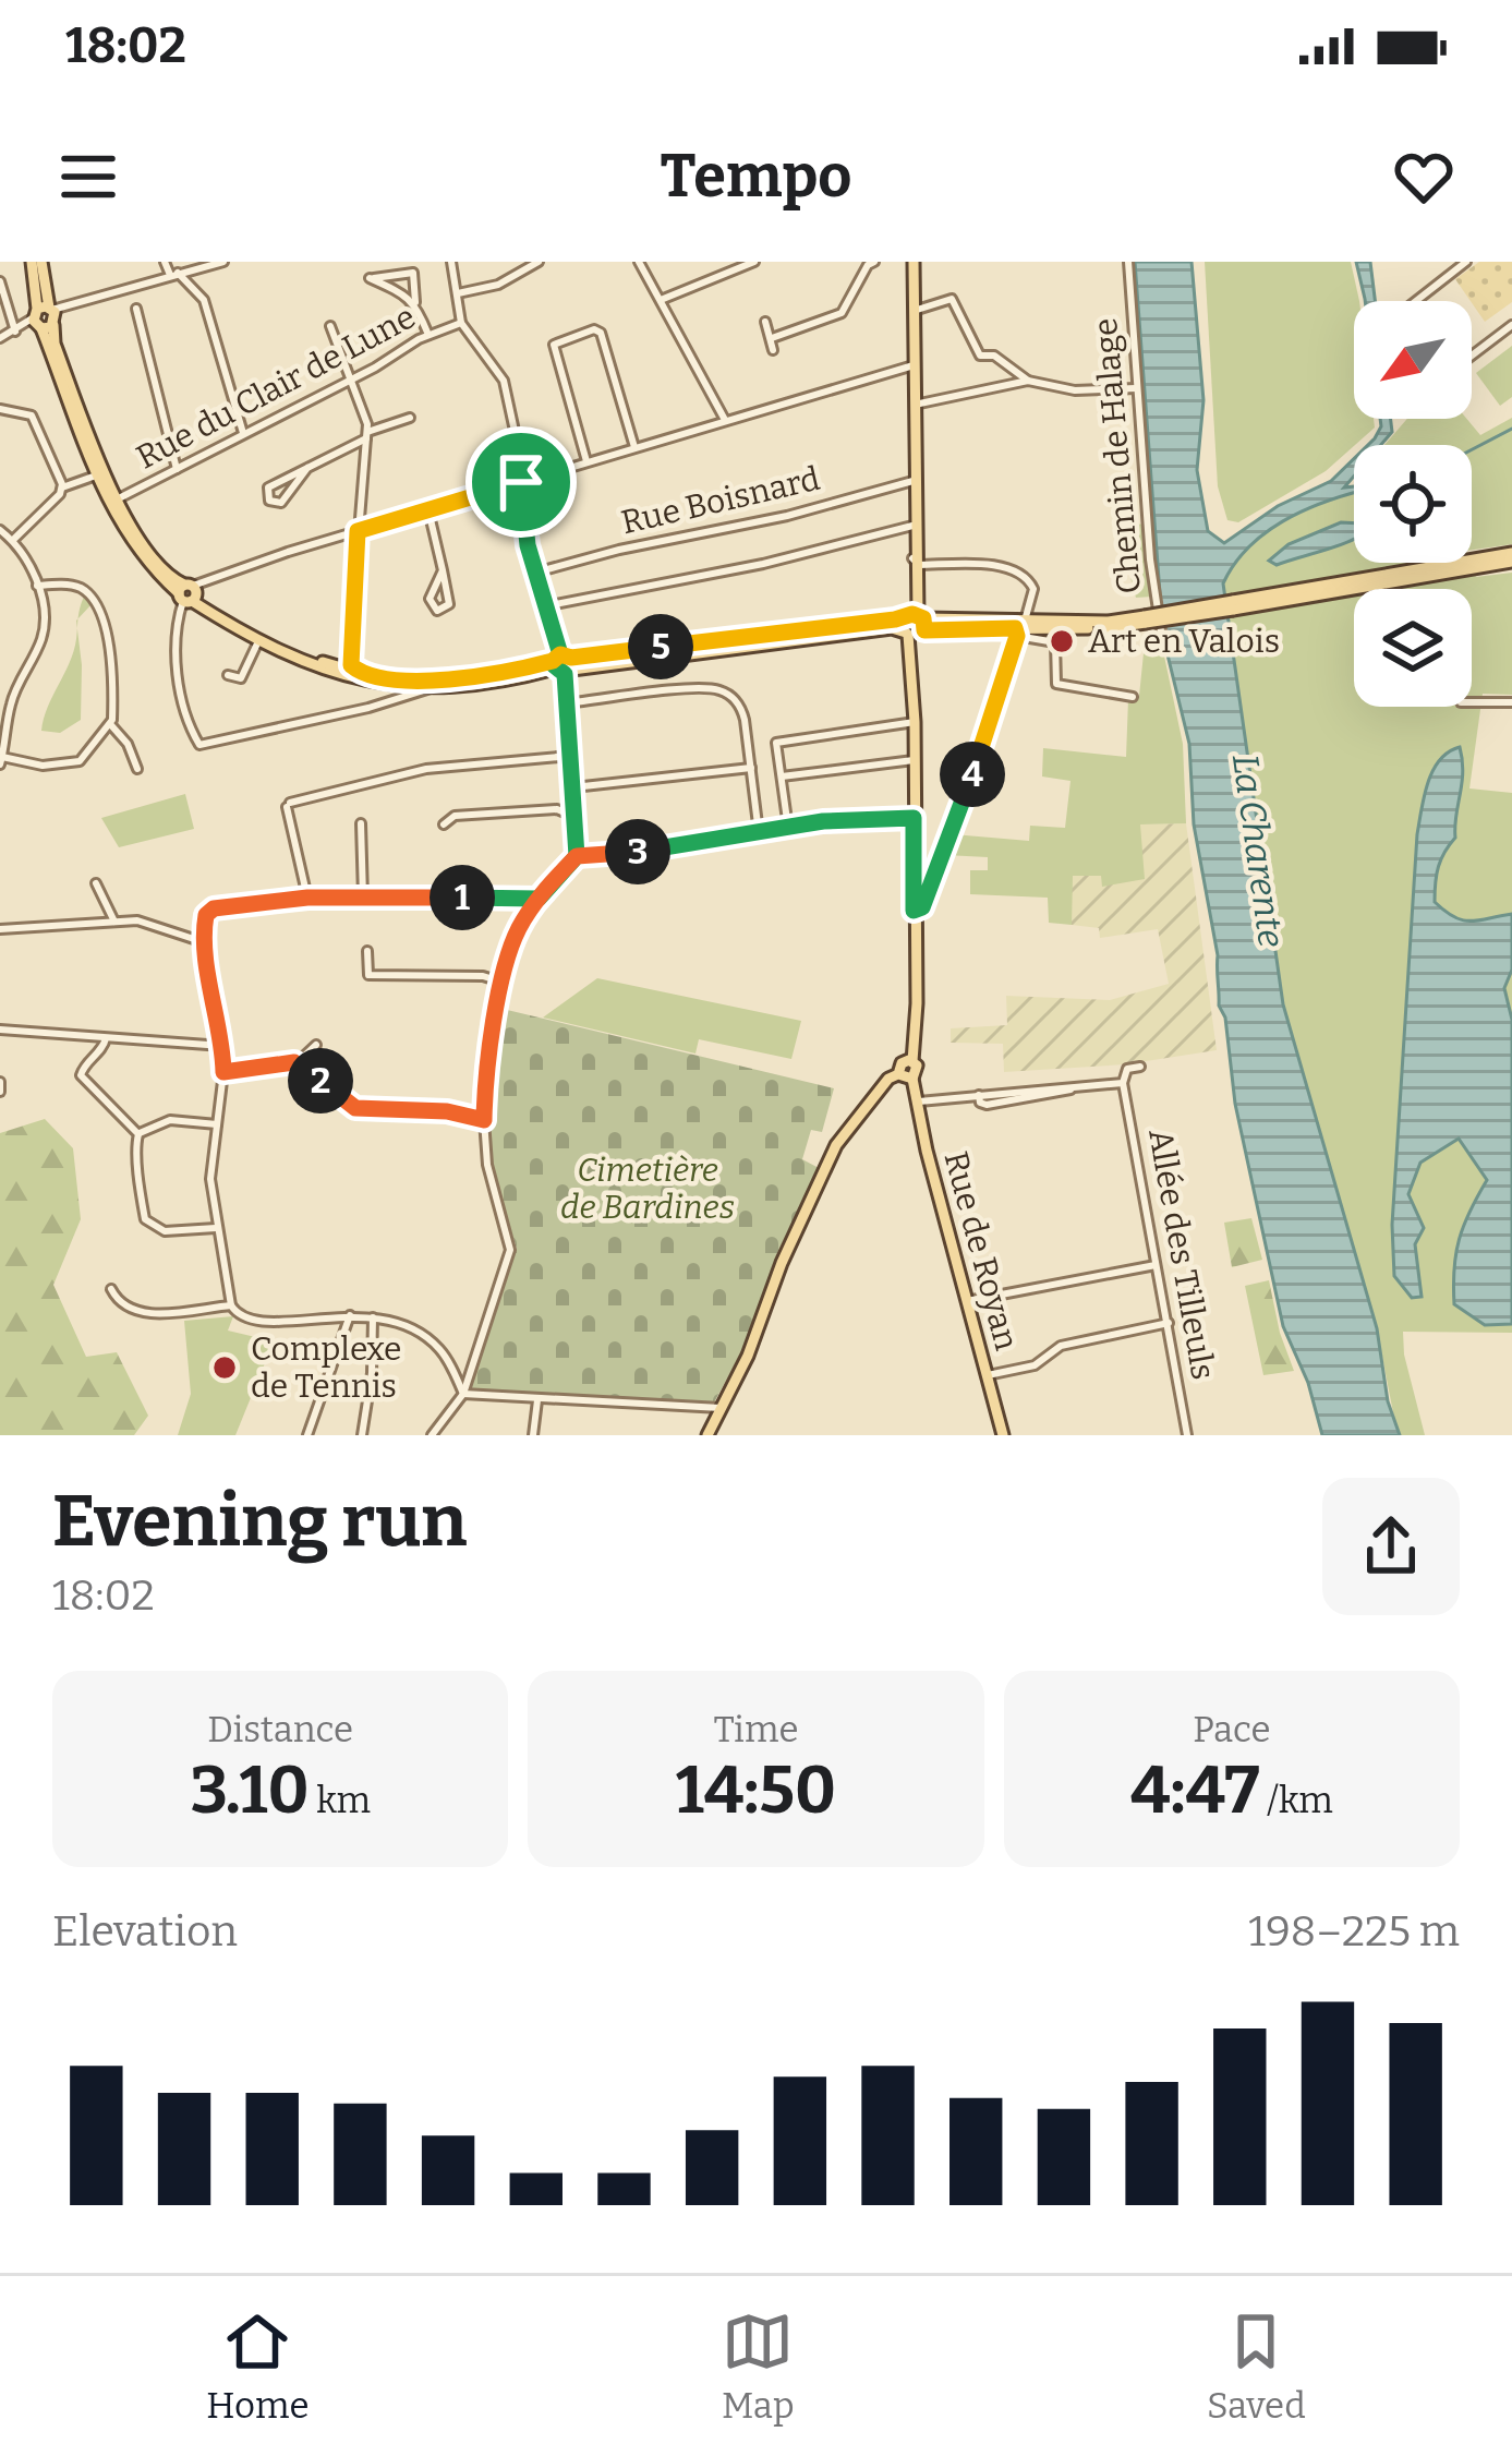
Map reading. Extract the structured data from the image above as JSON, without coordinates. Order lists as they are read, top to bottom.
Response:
{
  "streets": {
    "main road": ["Rue de Royan"],
    "street": [
      "Rue du Clair de Lune",
      "Chemin de Halage",
      "Rue Boisnard",
      "Allée des Tilleuls"
    ]
  },
  "water": ["La Charente"],
  "parks": ["Cimetière de Bardines"],
  "places": ["Art en Valois", "Complexe de Tennis"],
  "north": "bottom left",
  "page": {
    "status": "18:02",
    "header": "Tempo",
    "pins": [
      "5",
      "4",
      "3",
      "1",
      "2"
    ],
    "heading": ["Evening run", "18:02"],
    "stats": [
      ["Distance", "3.10 km"],
      ["Time", "14:50"],
      ["Pace", "4:47 /km"]
    ],
    "chart": ["Elevation", "198–225 m"],
    "tabs": ["Home", "Map", "Saved"]
  }
}
